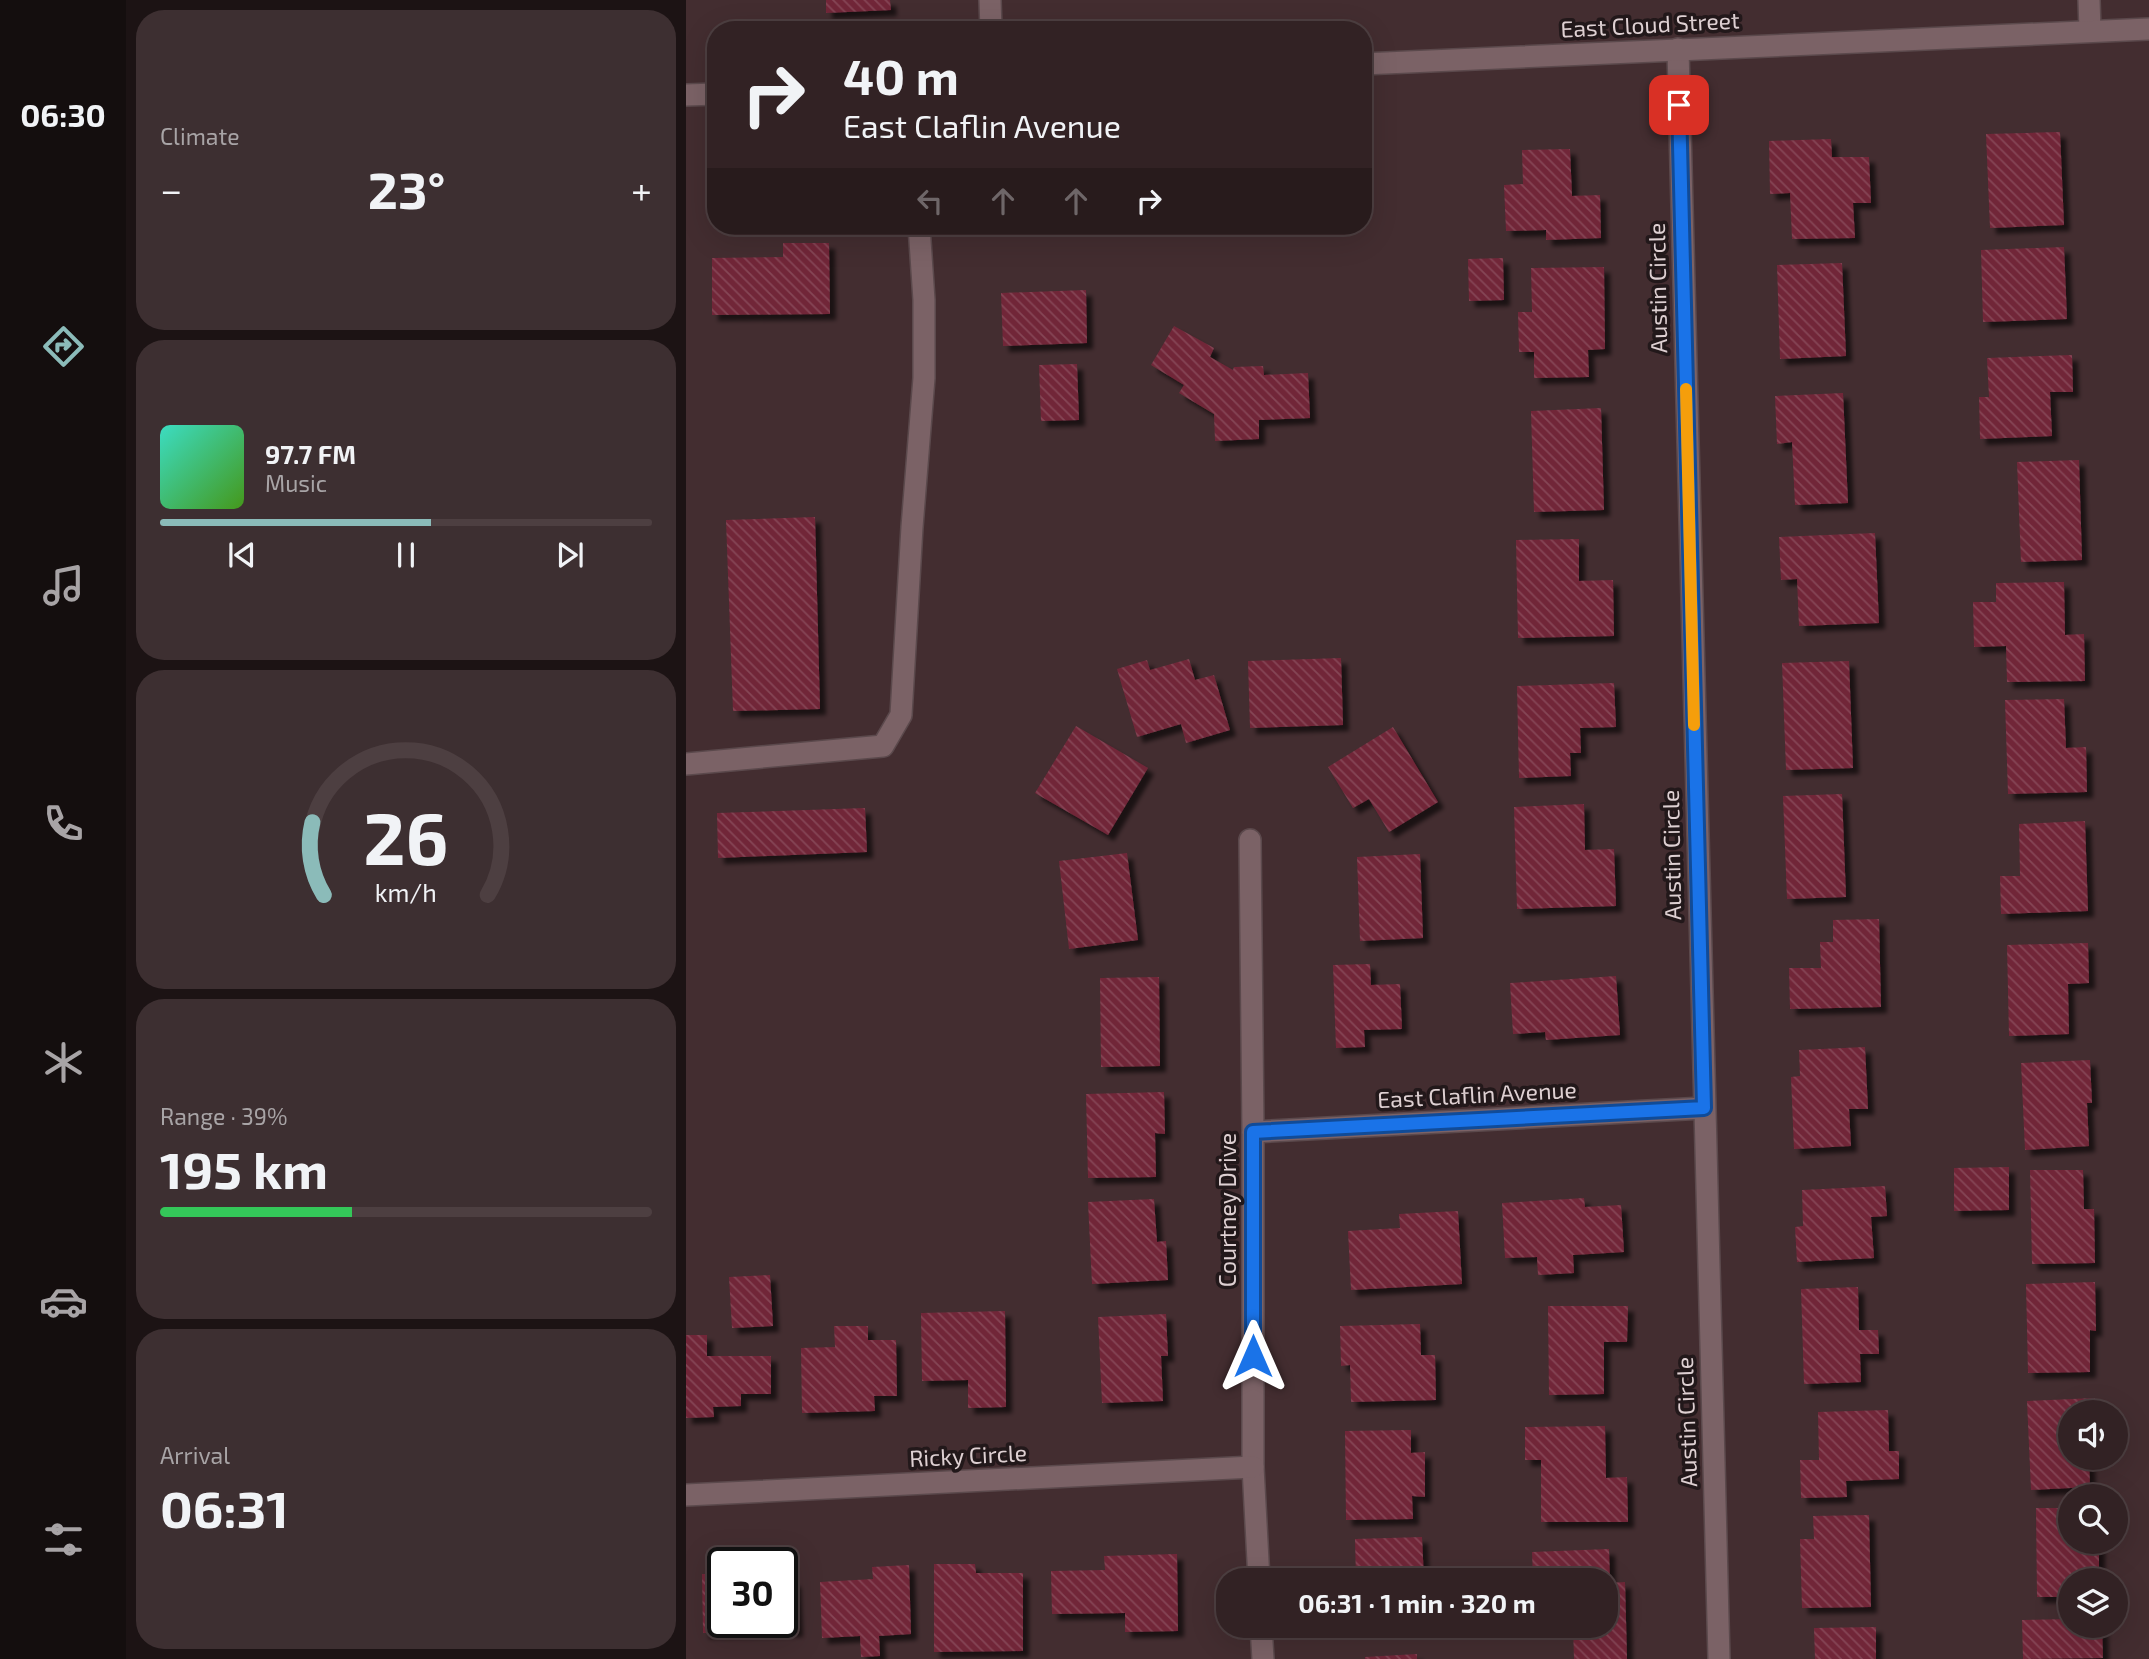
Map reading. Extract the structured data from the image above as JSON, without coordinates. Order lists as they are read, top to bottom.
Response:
{
  "streets": {
    "street": [
      "East Cloud Street",
      "Austin Circle",
      "East Claflin Avenue",
      "Courtney Drive",
      "Ricky Circle"
    ]
  },
  "crossings": [
    ["East Cloud Street", "Austin Circle"],
    ["Austin Circle", "East Claflin Avenue"],
    ["East Claflin Avenue", "Courtney Drive"],
    ["Courtney Drive", "Ricky Circle"]
  ],
  "page": {
    "tabs": "06:30",
    "tile": [
      "Climate",
      ["Range · 39%", "195 km"],
      ["Arrival", "06:31"]
    ],
    "turn": ["40 m", "East Claflin Avenue"],
    "heat": ["−", "23°", "+"],
    "song": ["97.7 FM", "Music"],
    "limit": "30",
    "trip": "06:31 · 1 min · 320 m",
    "gauge": ["26", "km/h"]
  }
}
